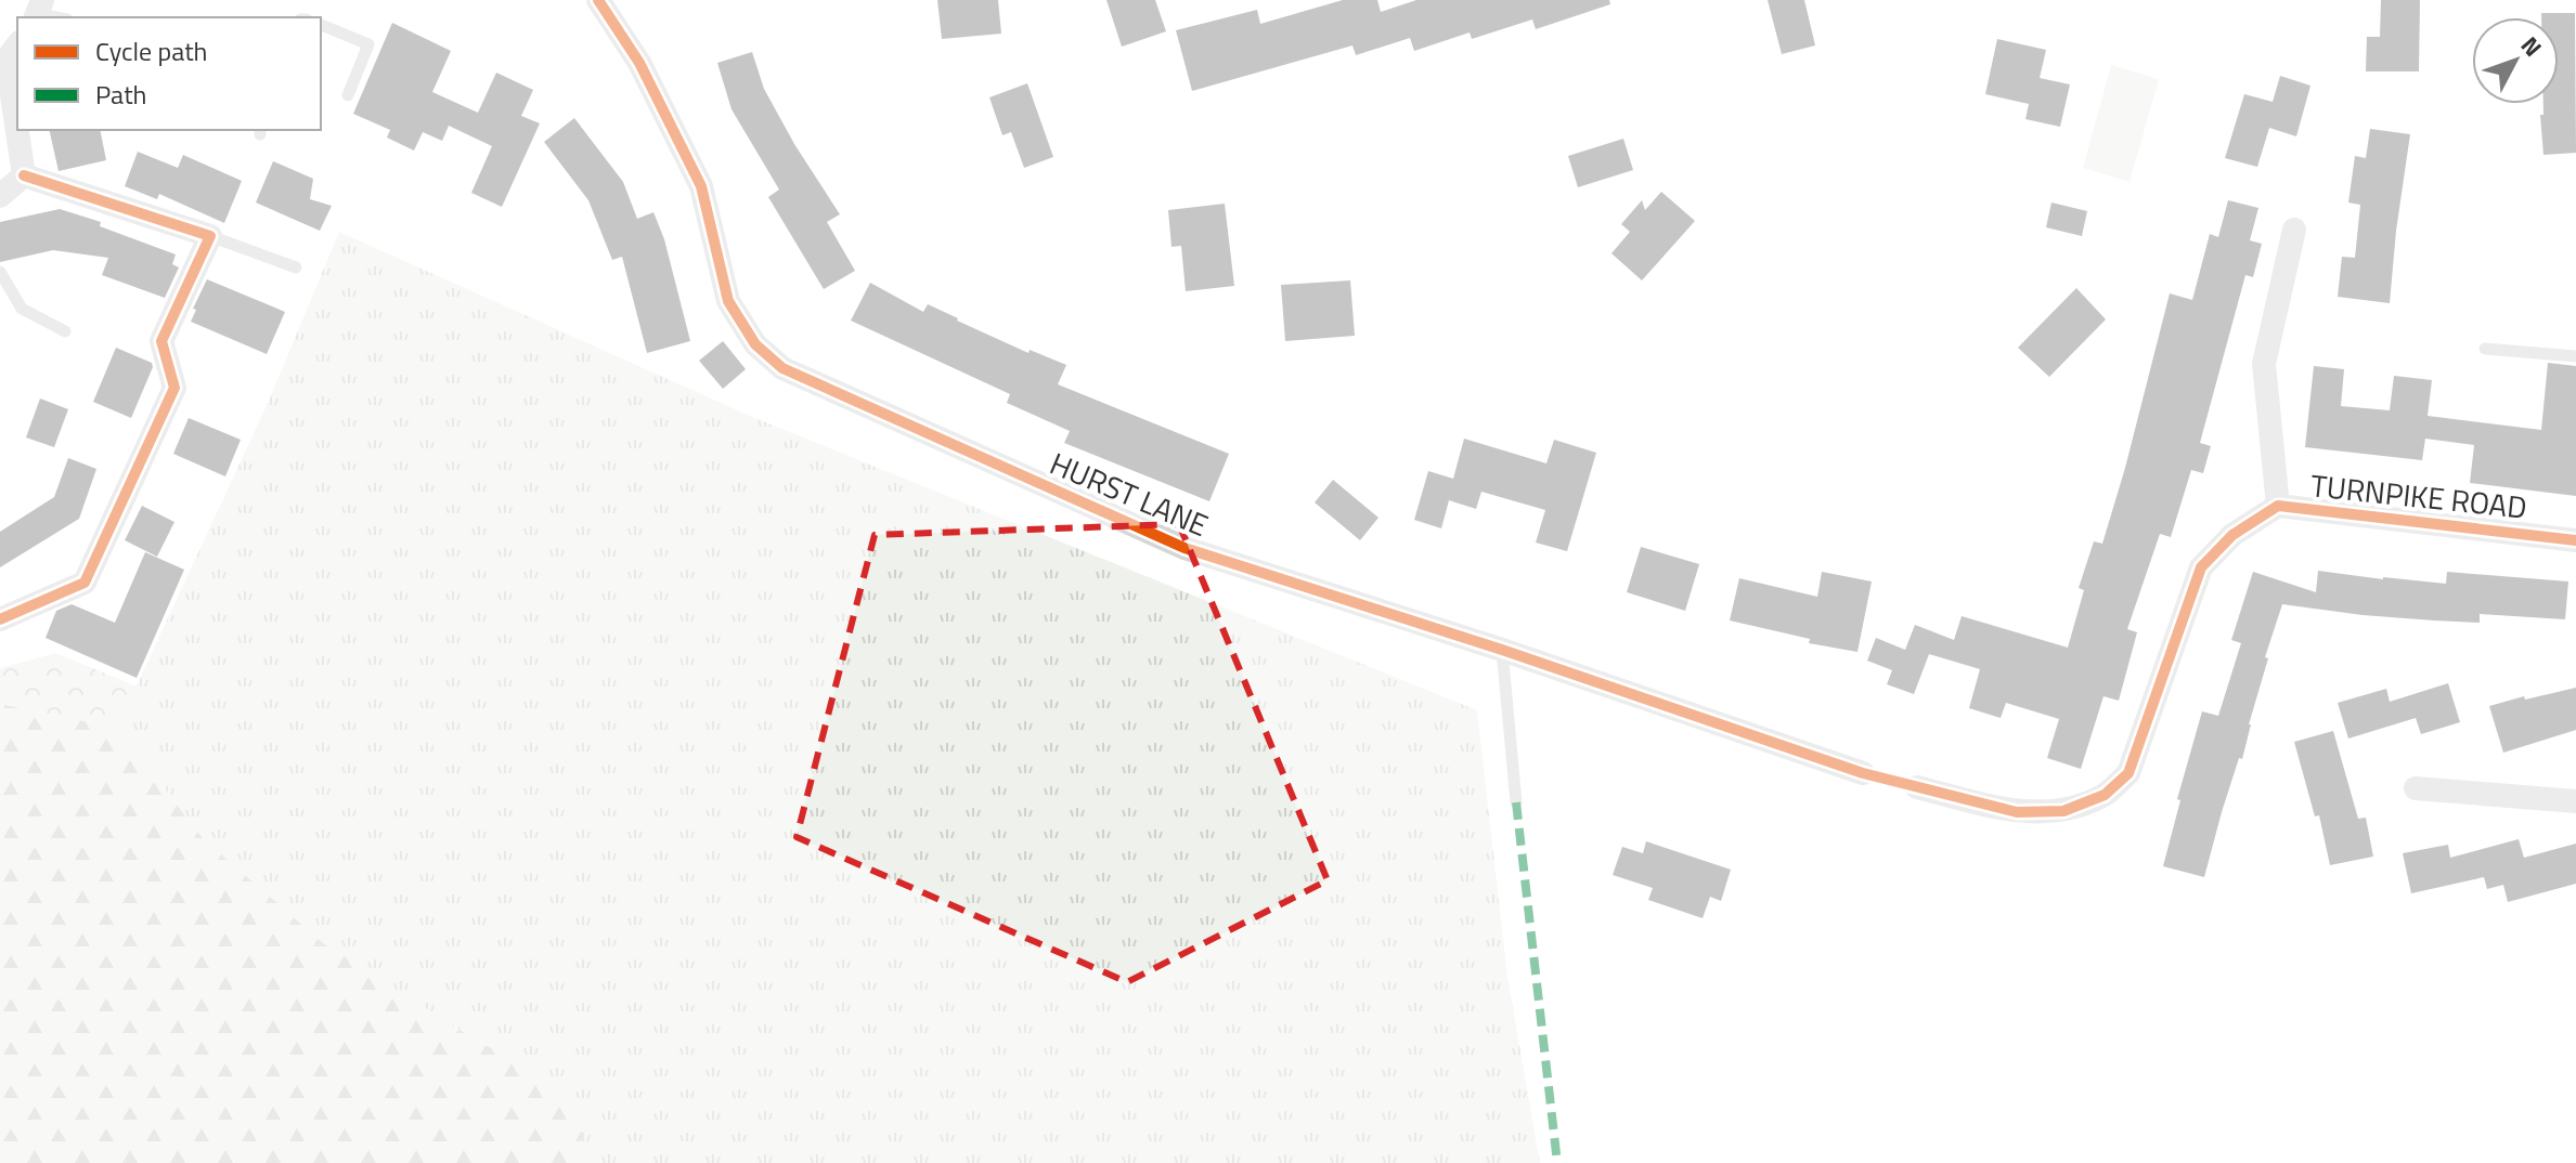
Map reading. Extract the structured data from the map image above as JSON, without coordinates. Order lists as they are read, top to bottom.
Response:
{
  "streets": {
    "street": ["HURST LANE", "TURNPIKE ROAD"]
  },
  "legend": ["Cycle path", "Path"],
  "north": "top right"
}
